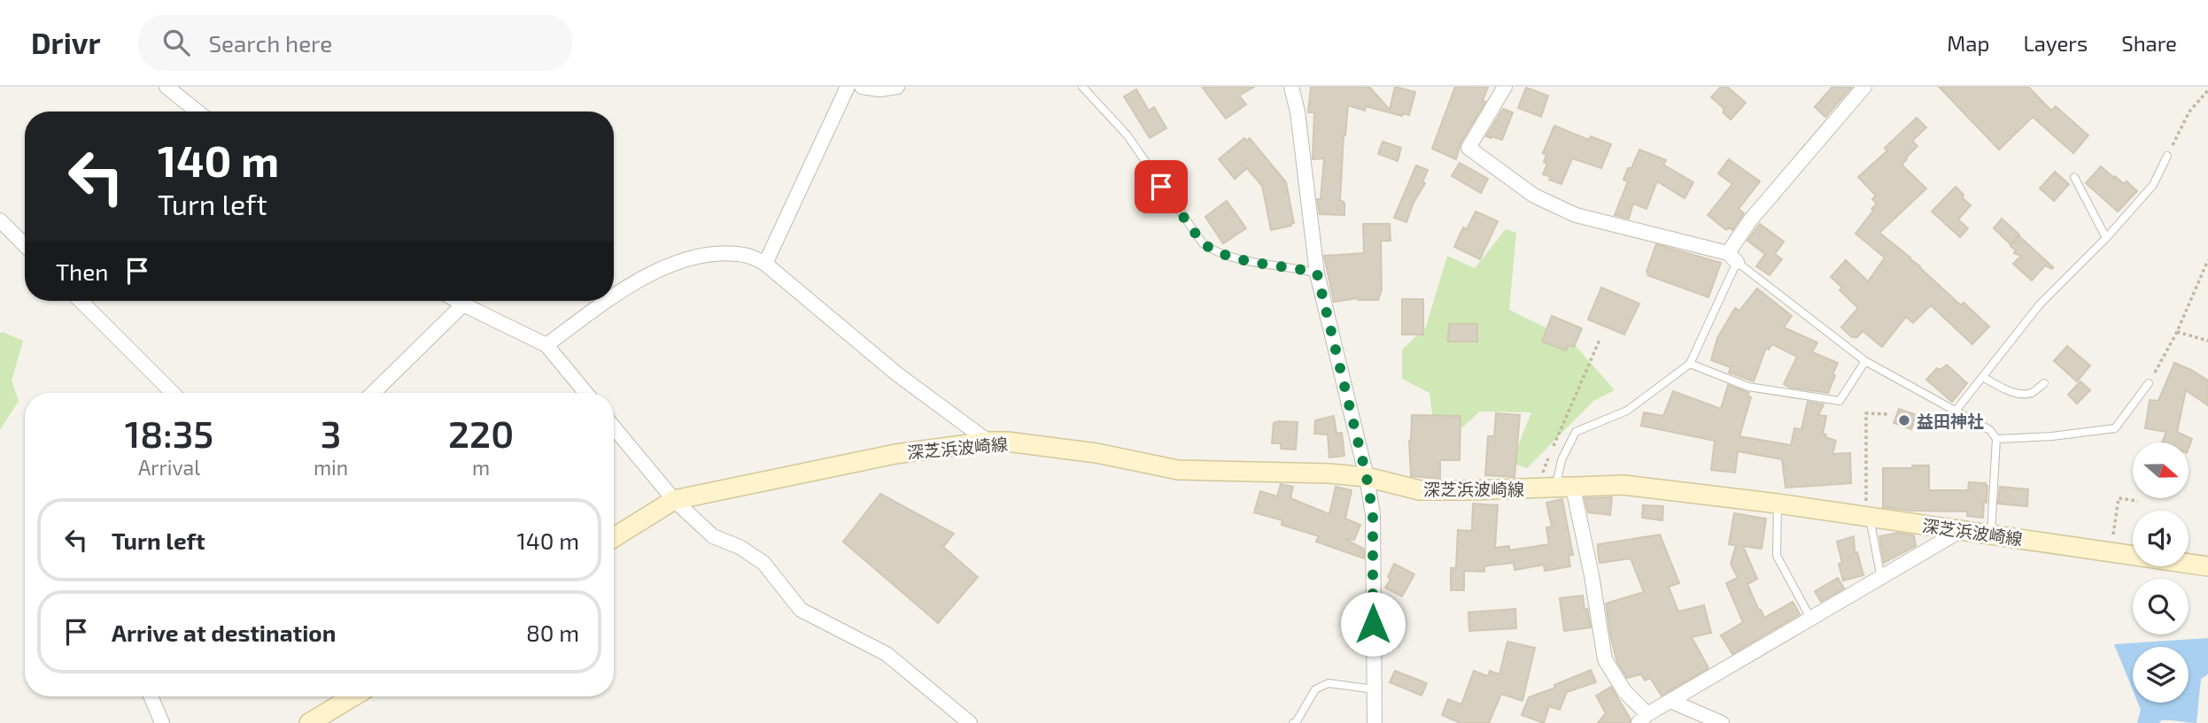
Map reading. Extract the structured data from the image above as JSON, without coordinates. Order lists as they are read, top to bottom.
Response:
{
  "streets": {
    "main road": ["深芝浜波崎線"]
  },
  "places": ["益田神社"],
  "north": "right",
  "page": {
    "header": "Drivr",
    "search": "Search here",
    "nav": ["Map", "Layers", "Share"],
    "turn": ["140 m", "Turn left"],
    "then": "Then",
    "eta": [
      "18:35",
      "Arrival",
      "3",
      "min",
      "220",
      "m"
    ],
    "list": [
      {
        "name": "Turn left",
        "value": "140 m"
      },
      {
        "name": "Arrive at destination",
        "value": "80 m"
      }
    ]
  }
}
